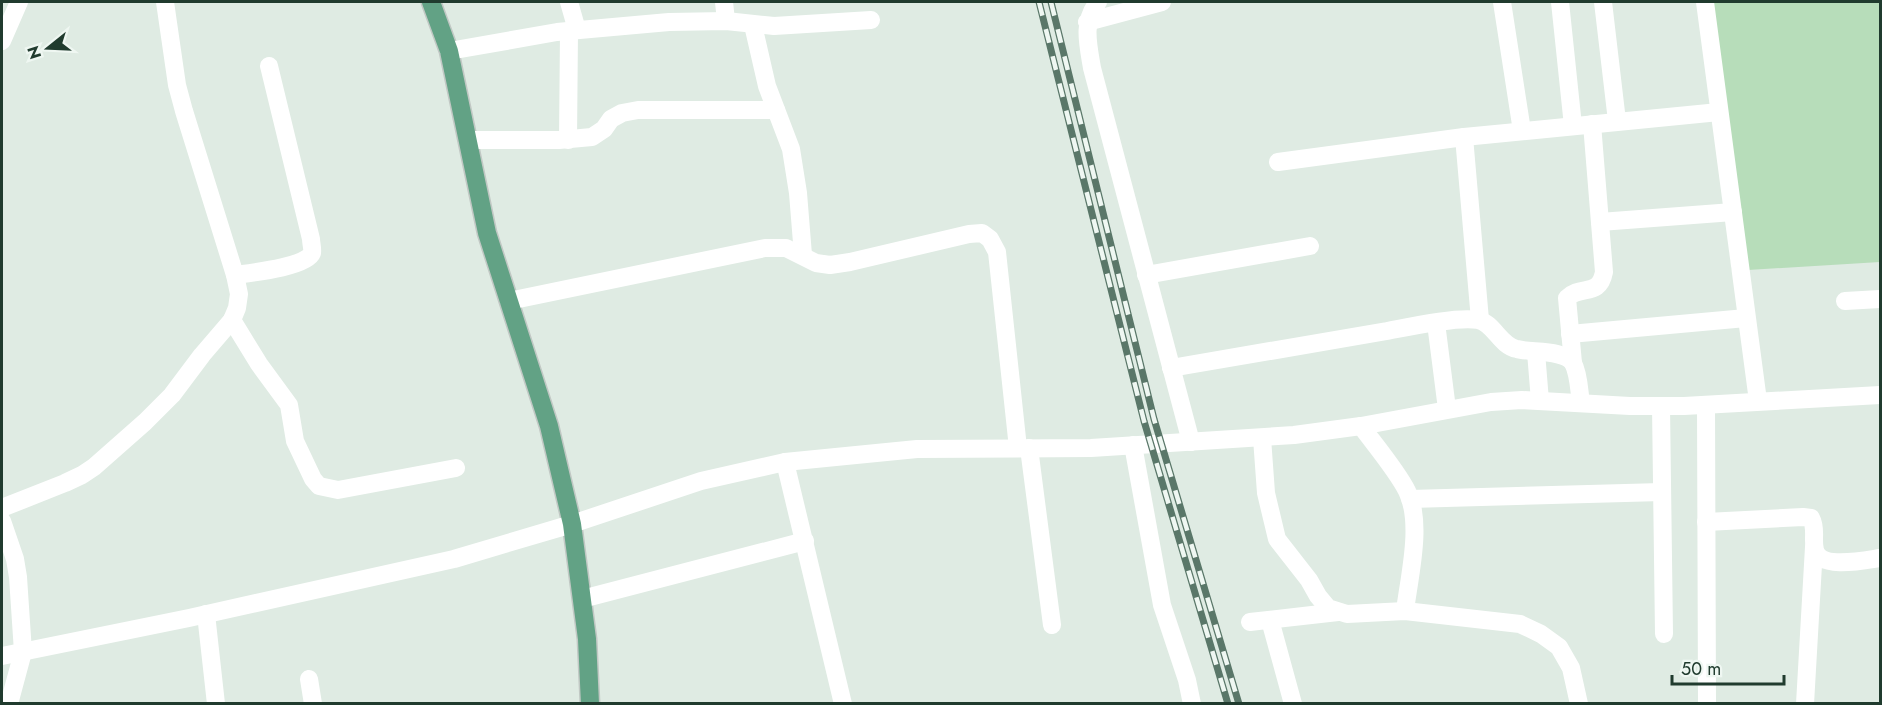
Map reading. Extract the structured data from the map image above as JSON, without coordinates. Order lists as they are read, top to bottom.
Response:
{
  "scale_bar": "50 m",
  "north": "left"
}
